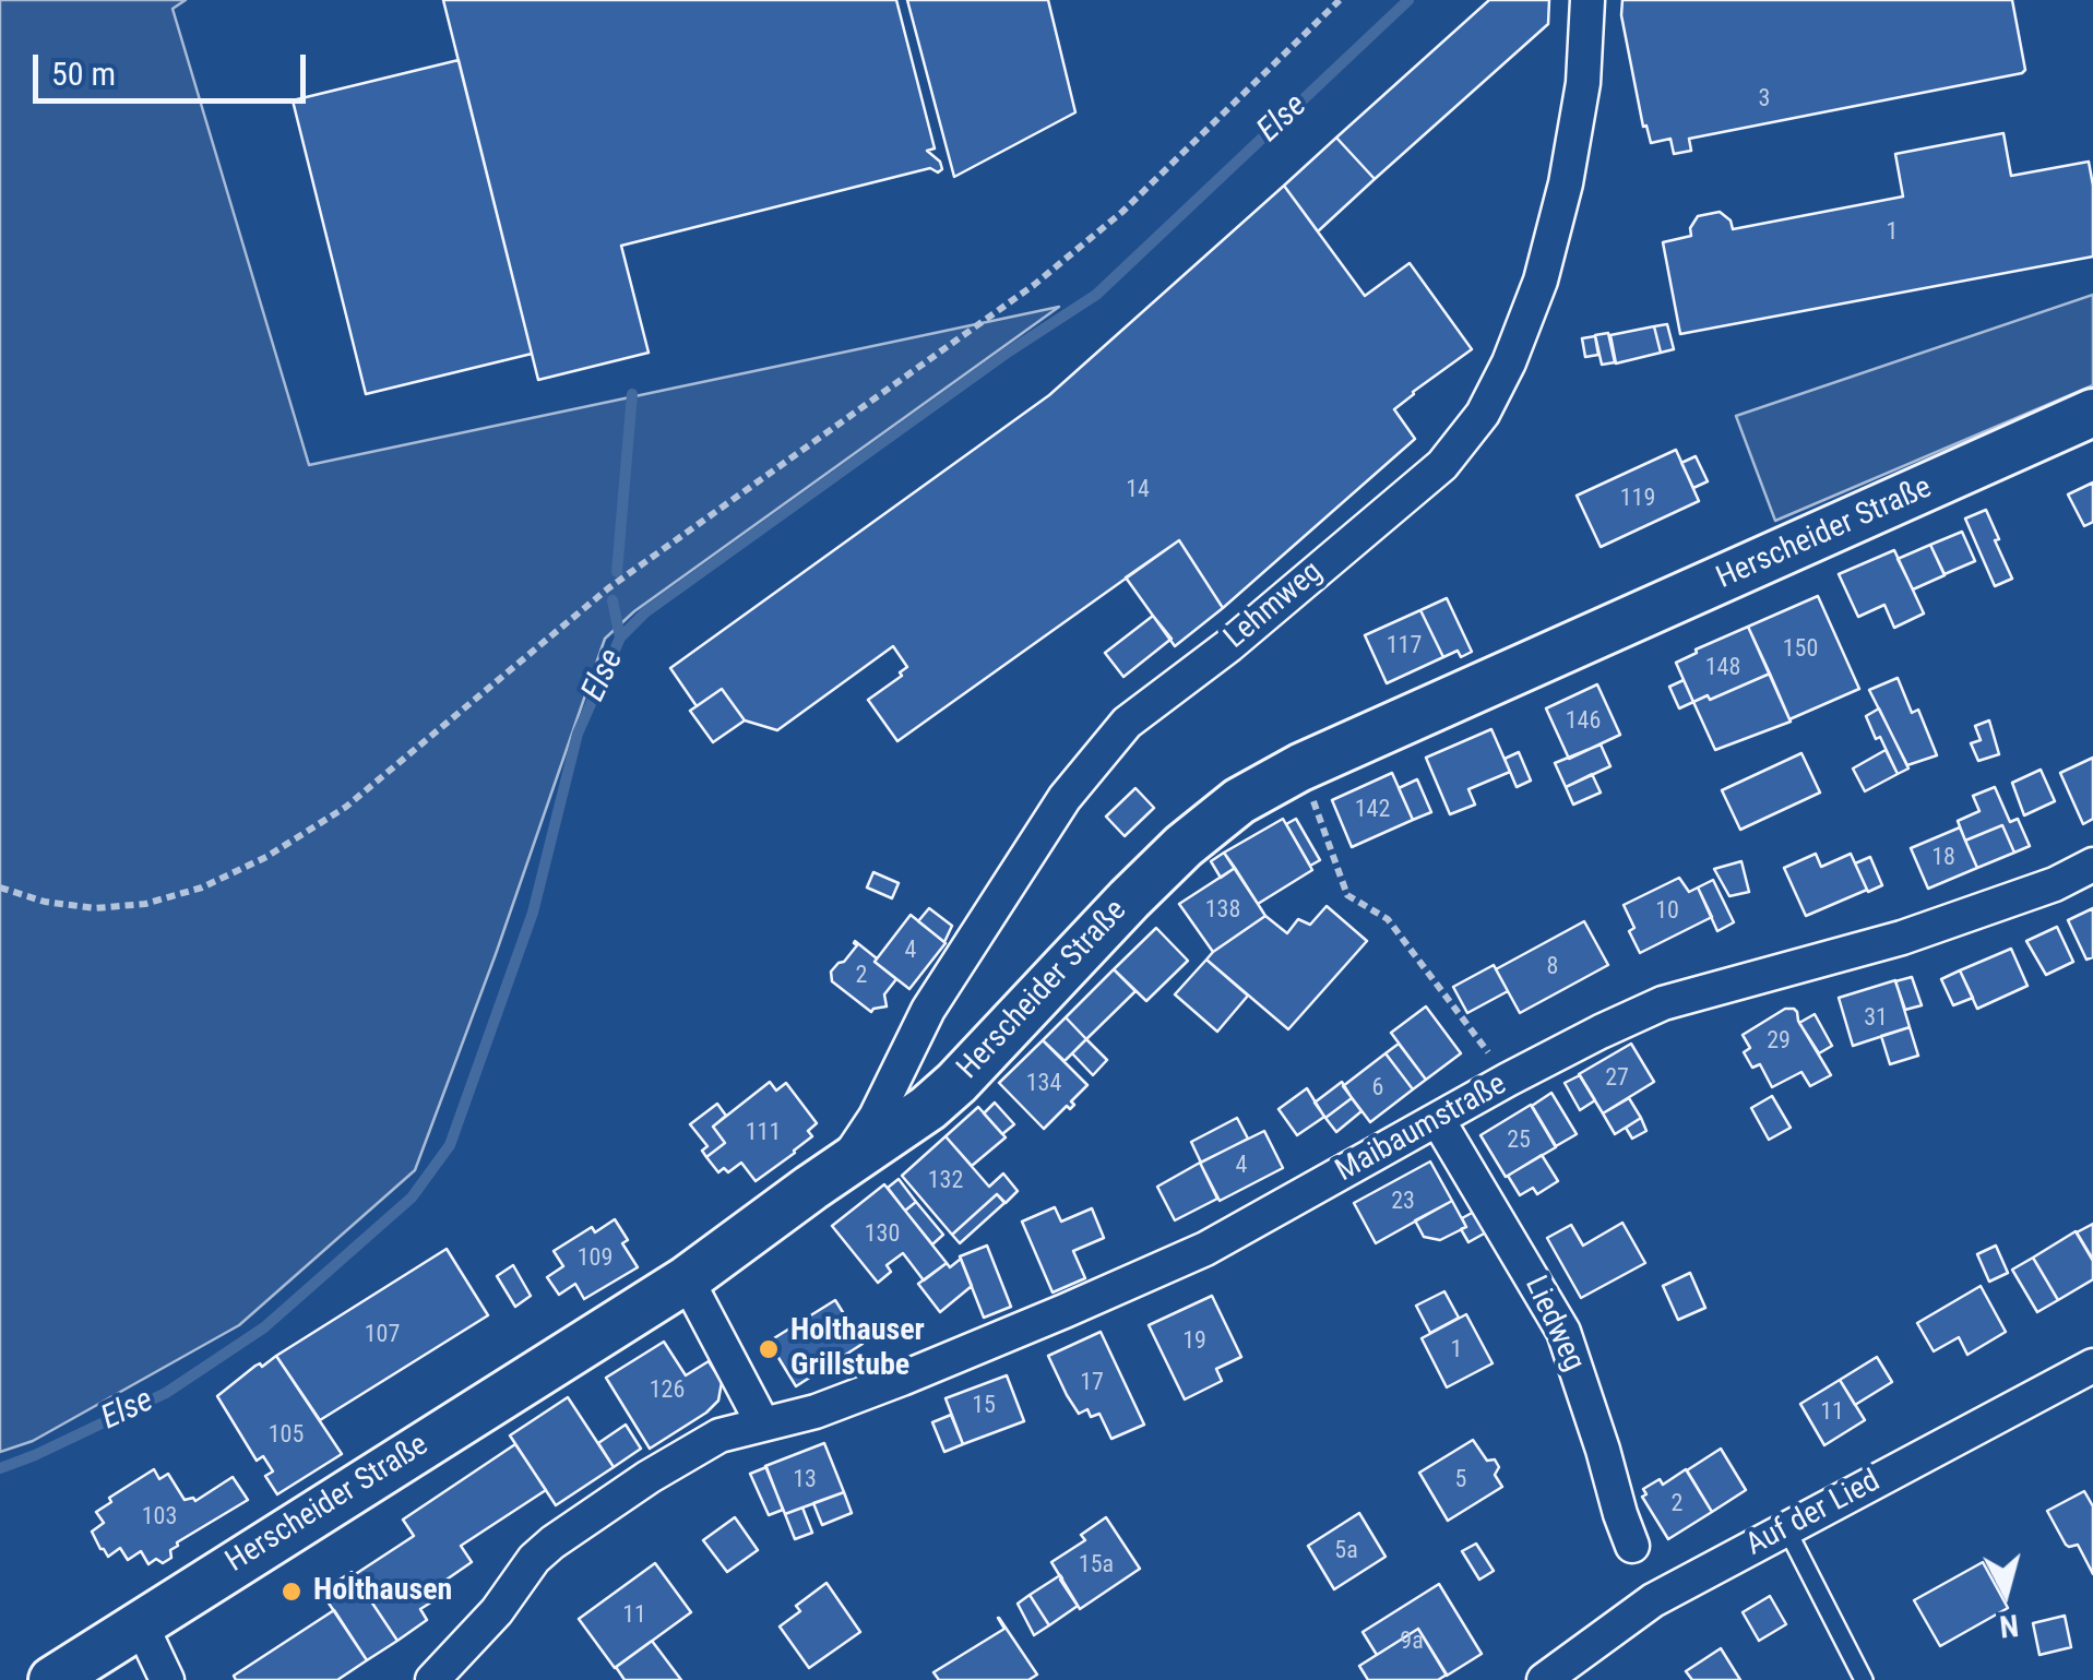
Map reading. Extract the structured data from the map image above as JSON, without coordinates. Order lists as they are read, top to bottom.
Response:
{
  "streets": {
    "main road": ["Herscheider Straße"],
    "street": [
      "Lehmweg",
      "Maibaumstraße",
      "Liedweg",
      "Auf der Lied"
    ]
  },
  "crossings": [
    ["Herscheider Straße", "Lehmweg"],
    ["Maibaumstraße", "Liedweg"]
  ],
  "water": ["Else"],
  "places": ["Holthauser Grillstube", "Holthausen"],
  "house_numbers": [
    "3",
    "1",
    "14",
    "119",
    "117",
    "150",
    "148",
    "146",
    "142",
    "18",
    "138",
    "10",
    "4",
    "8",
    "2",
    "31",
    "29",
    "27",
    "134",
    "6",
    "111",
    "25",
    "4",
    "132",
    "23",
    "130",
    "109",
    "107",
    "19",
    "1",
    "17",
    "126",
    "15",
    "11",
    "105",
    "13",
    "5",
    "2",
    "103",
    "5a",
    "15a",
    "11",
    "9a"
  ],
  "scale_bar": "50 m",
  "north": "bottom"
}
